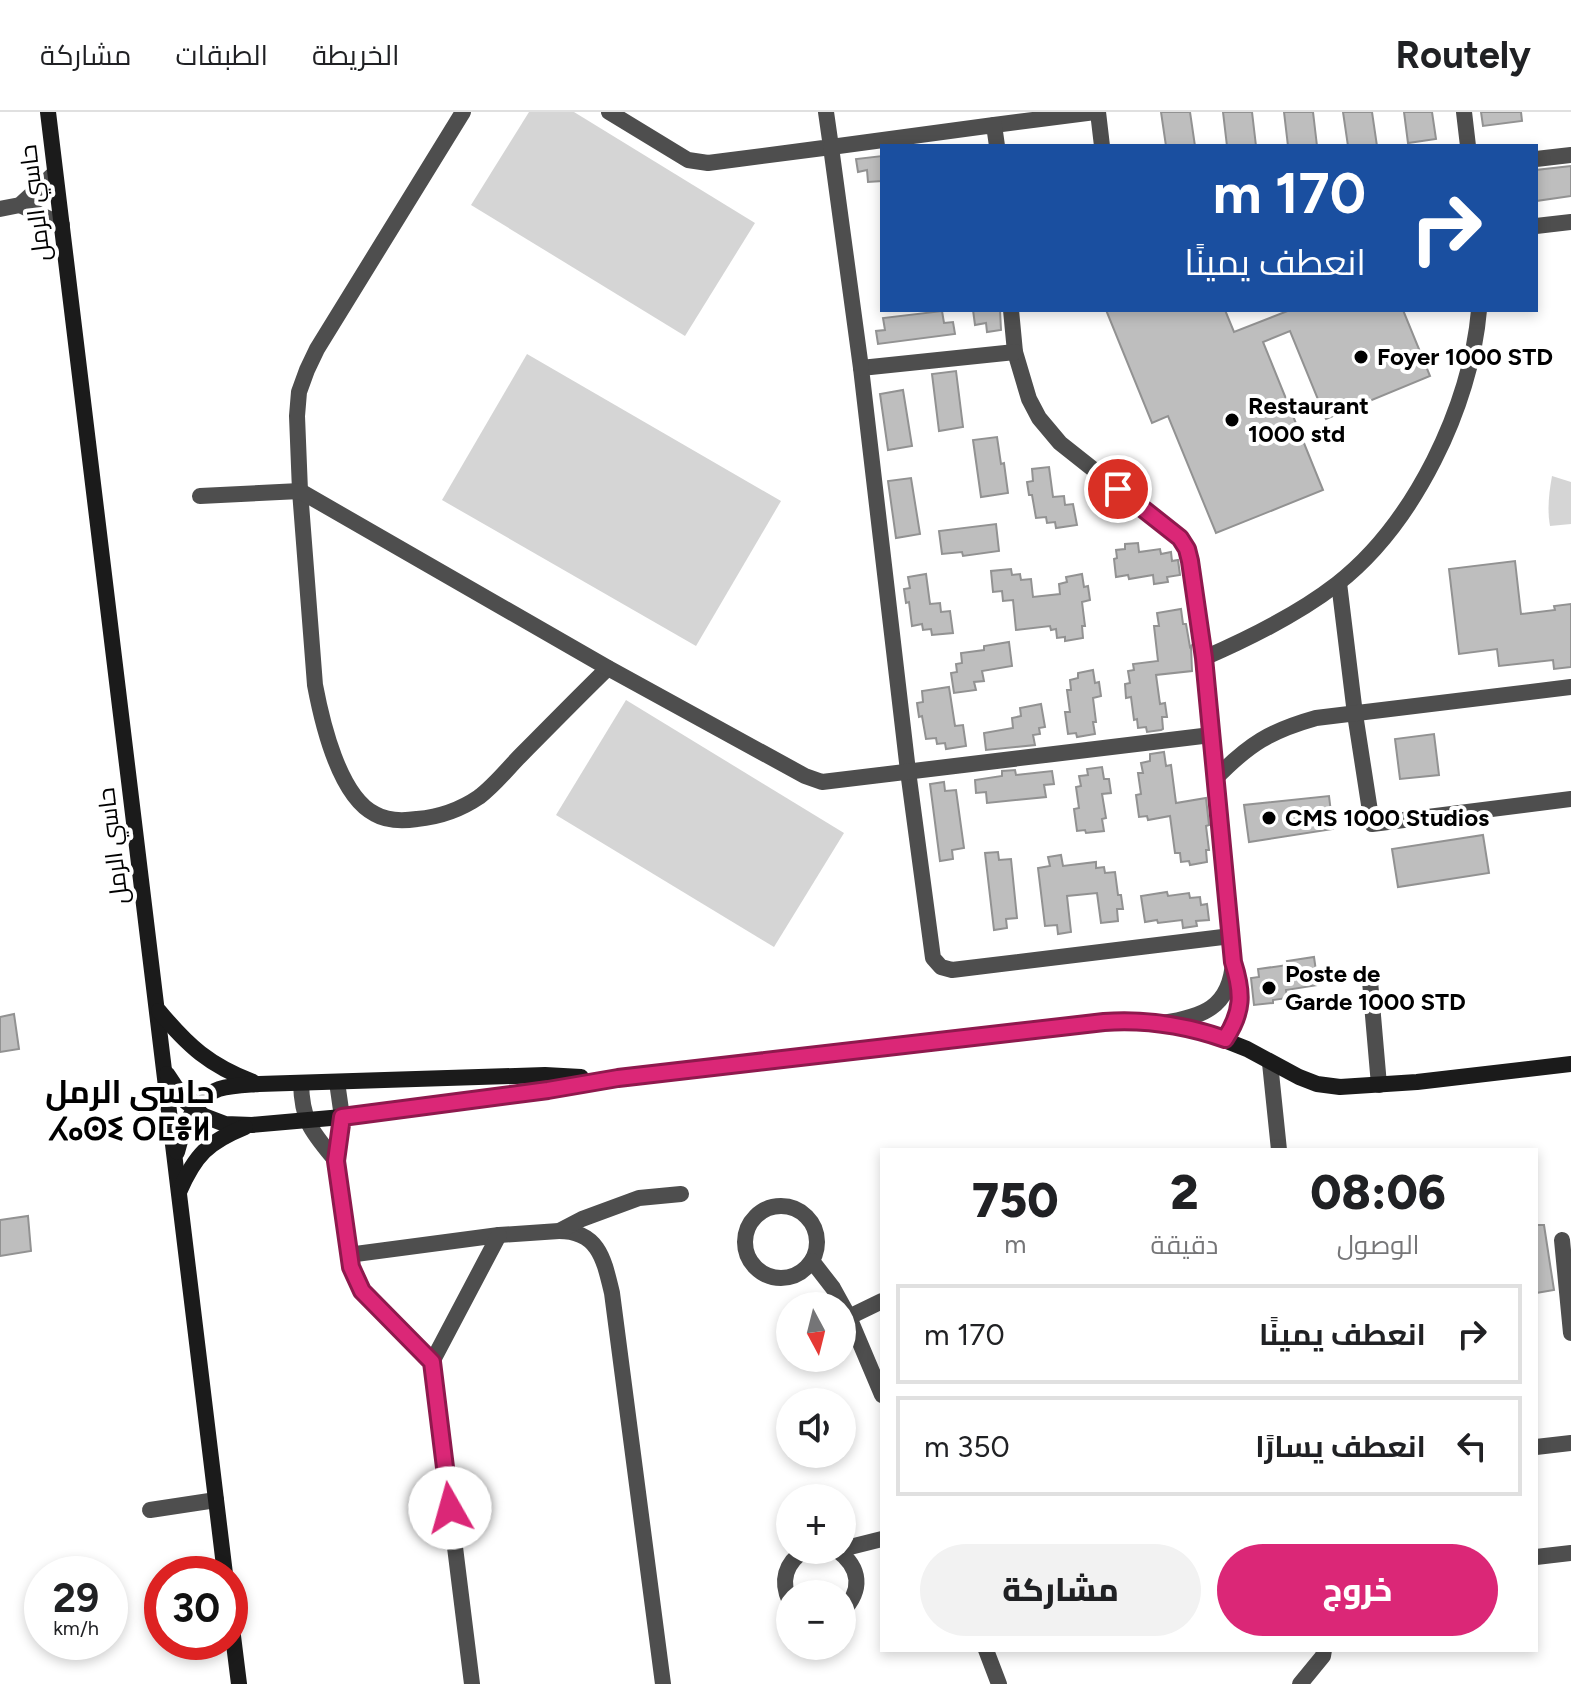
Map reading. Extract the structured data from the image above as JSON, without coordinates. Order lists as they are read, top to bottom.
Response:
{
  "streets": {
    "street": ["حاسي الرمل"]
  },
  "districts": ["حاسي الرمل ⵃⴰⵙⵉ ⵔⵎⴻⵍ"],
  "places": [
    "Foyer 1000 STD",
    "Restaurant 1000 std",
    "CMS 1000 Studios",
    "Poste de Garde 1000 STD"
  ],
  "north": "bottom",
  "page": {
    "header": "Routely",
    "nav": ["الخريطة", "الطبقات", "مشاركة"],
    "turn": ["170 m", "انعطف يمينًا"],
    "eta": [
      "08:06",
      "الوصول",
      "2",
      "دقيقة",
      "750",
      "m"
    ],
    "list": [
      {
        "name": "انعطف يمينًا",
        "value": "170 m"
      },
      {
        "name": "انعطف يسارًا",
        "value": "350 m"
      }
    ],
    "map_buttons": ["+", "−"],
    "buttons": ["خروج", "مشاركة"],
    "speed": "29 km/h",
    "limit": "30"
  }
}
